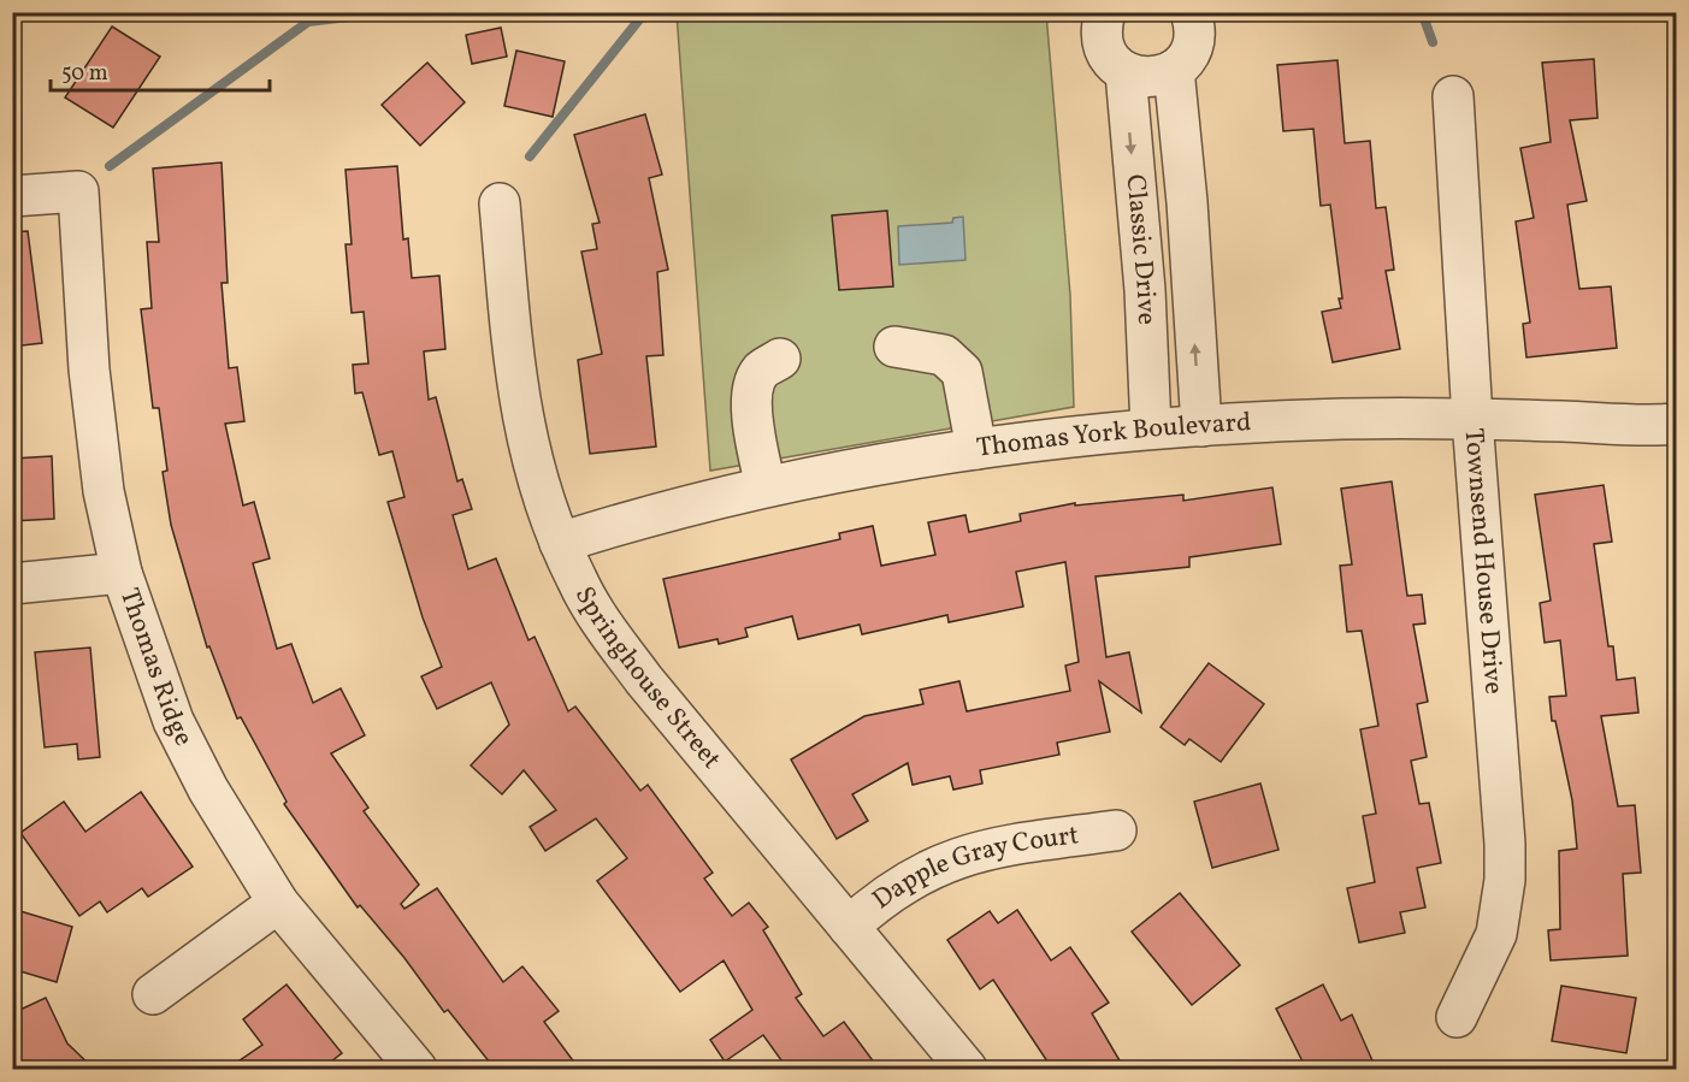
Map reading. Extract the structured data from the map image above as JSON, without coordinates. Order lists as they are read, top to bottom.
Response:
{
  "streets": {
    "street": [
      "Classic Drive",
      "Thomas York Boulevard",
      "Townsend House Drive",
      "Thomas Ridge",
      "Springhouse Street",
      "Dapple Gray Court"
    ]
  },
  "crossings": [
    ["Classic Drive", "Thomas York Boulevard"],
    ["Thomas York Boulevard", "Townsend House Drive"],
    ["Thomas York Boulevard", "Springhouse Street"],
    ["Springhouse Street", "Dapple Gray Court"]
  ],
  "scale_bar": "50 m"
}
